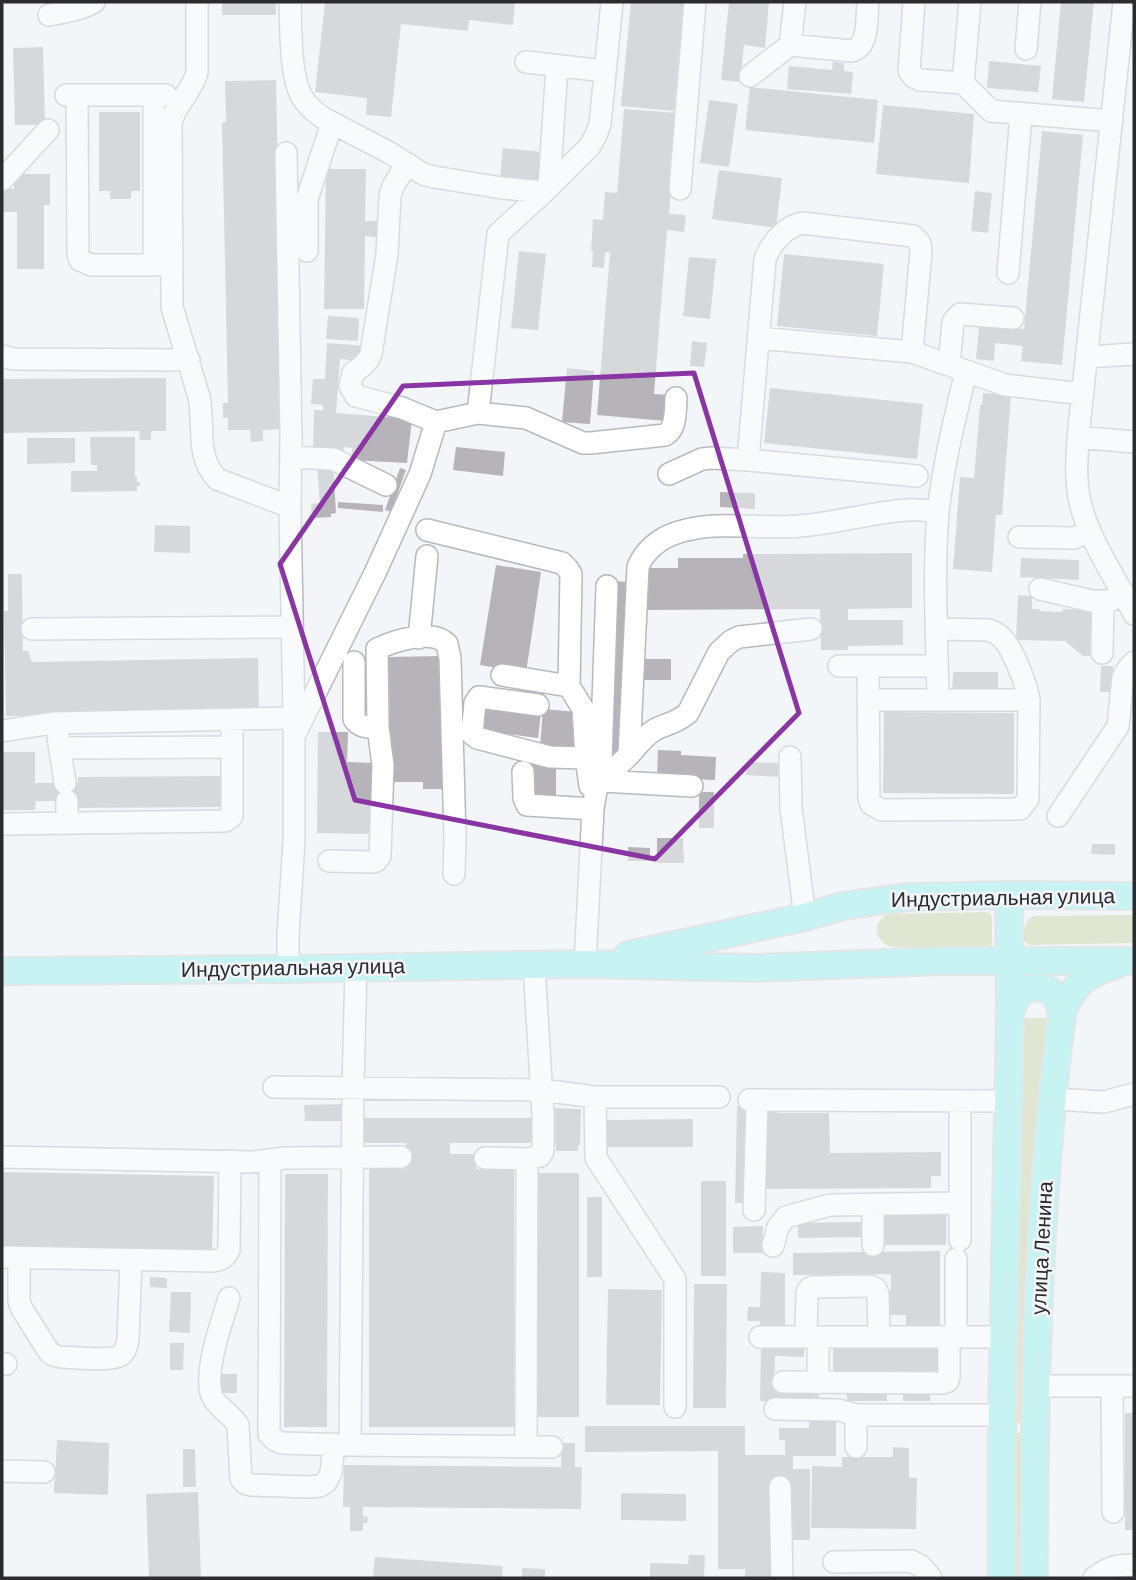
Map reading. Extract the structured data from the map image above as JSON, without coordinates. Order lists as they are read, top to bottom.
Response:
{
  "streets": {
    "main road": ["Индустриальная улица", "улица Ленина"]
  },
  "crossings": [
    ["Индустриальная улица", "улица Ленина"]
  ]
}
